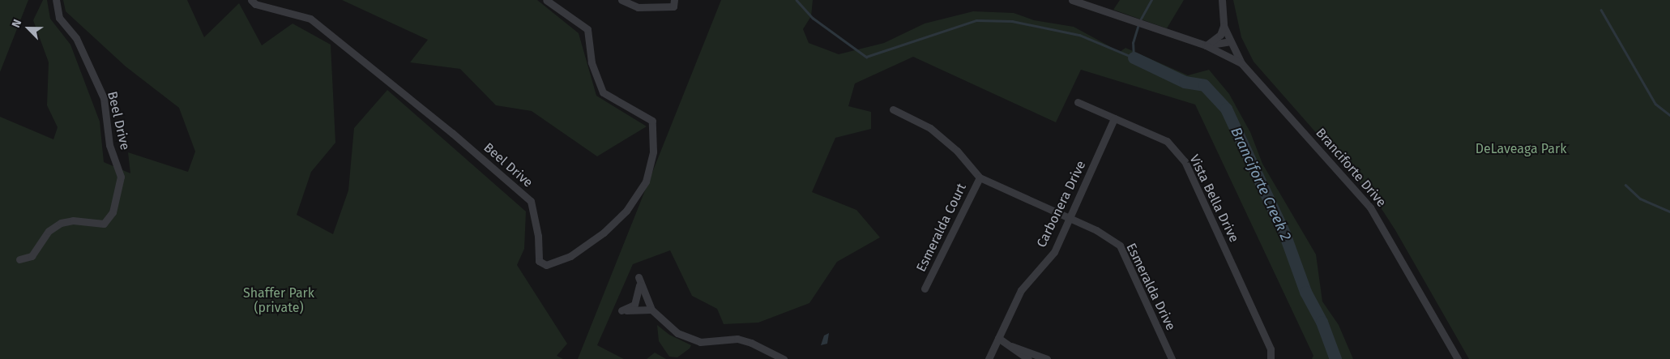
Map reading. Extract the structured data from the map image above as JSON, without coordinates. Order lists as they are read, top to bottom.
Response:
{
  "streets": {
    "street": [
      "Beel Drive",
      "Branciforte Drive",
      "Vista Bella Drive",
      "Carbonera Drive",
      "Esmeralda Court",
      "Esmeralda Drive"
    ]
  },
  "crossings": [
    ["Vista Bella Drive", "Carbonera Drive"],
    ["Carbonera Drive", "Esmeralda Drive"],
    ["Esmeralda Court", "Esmeralda Drive"]
  ],
  "water": ["Branciforte Creek 2"],
  "parks": ["DeLaveaga Park", "Shaffer Park (private)"],
  "north": "top left"
}
